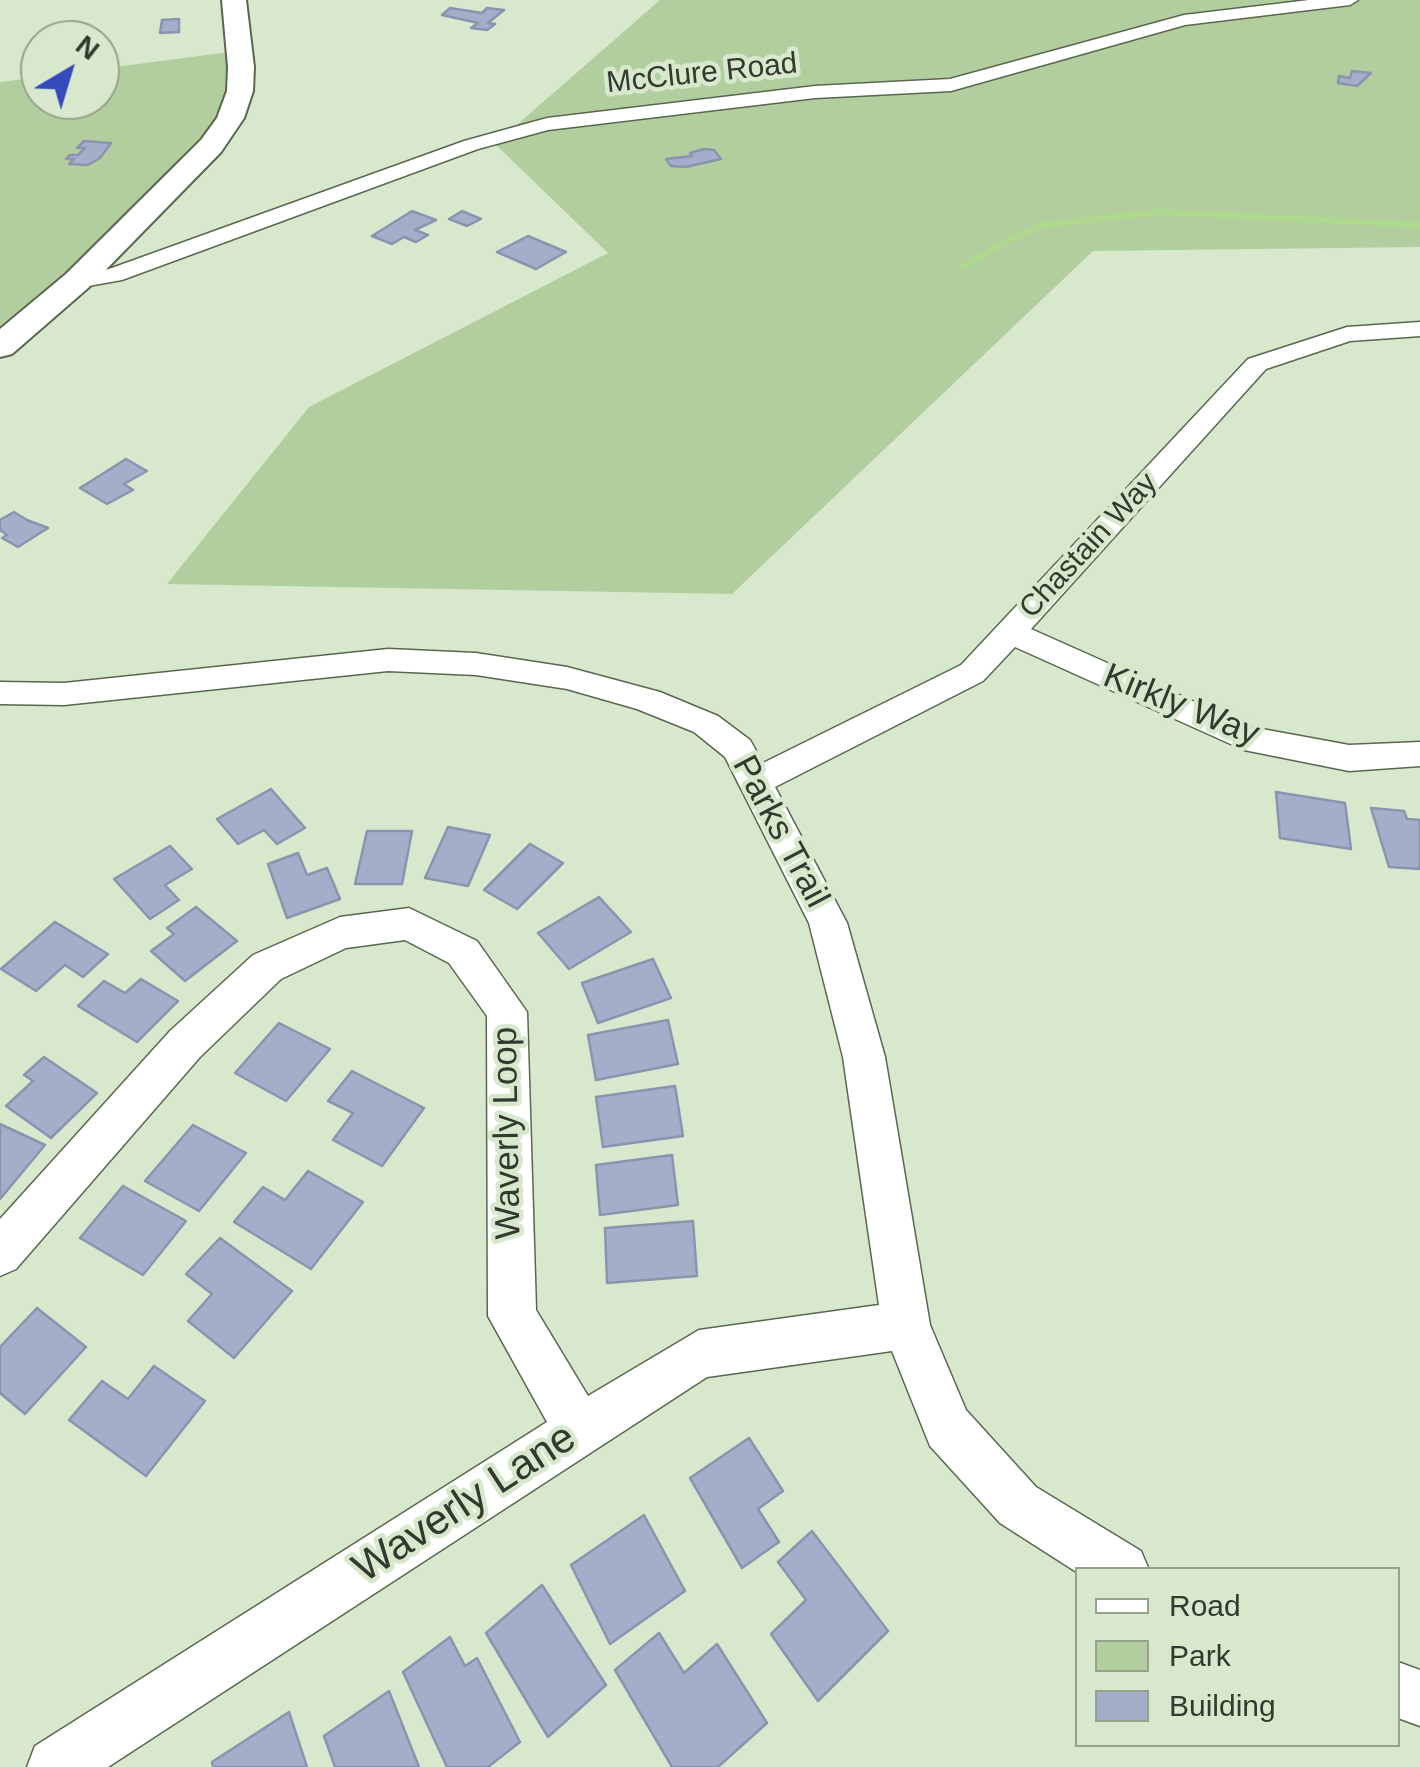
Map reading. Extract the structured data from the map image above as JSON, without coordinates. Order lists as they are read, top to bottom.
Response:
{
  "streets": {
    "street": [
      "McClure Road",
      "Chastain Way",
      "Kirkly Way",
      "Parks Trail",
      "Waverly Loop",
      "Waverly Lane"
    ]
  },
  "crossings": [
    ["Chastain Way", "Kirkly Way"],
    ["Chastain Way", "Parks Trail"],
    ["Parks Trail", "Waverly Lane"],
    ["Waverly Loop", "Waverly Lane"]
  ],
  "legend": ["Road", "Park", "Building"],
  "north": "top right"
}
